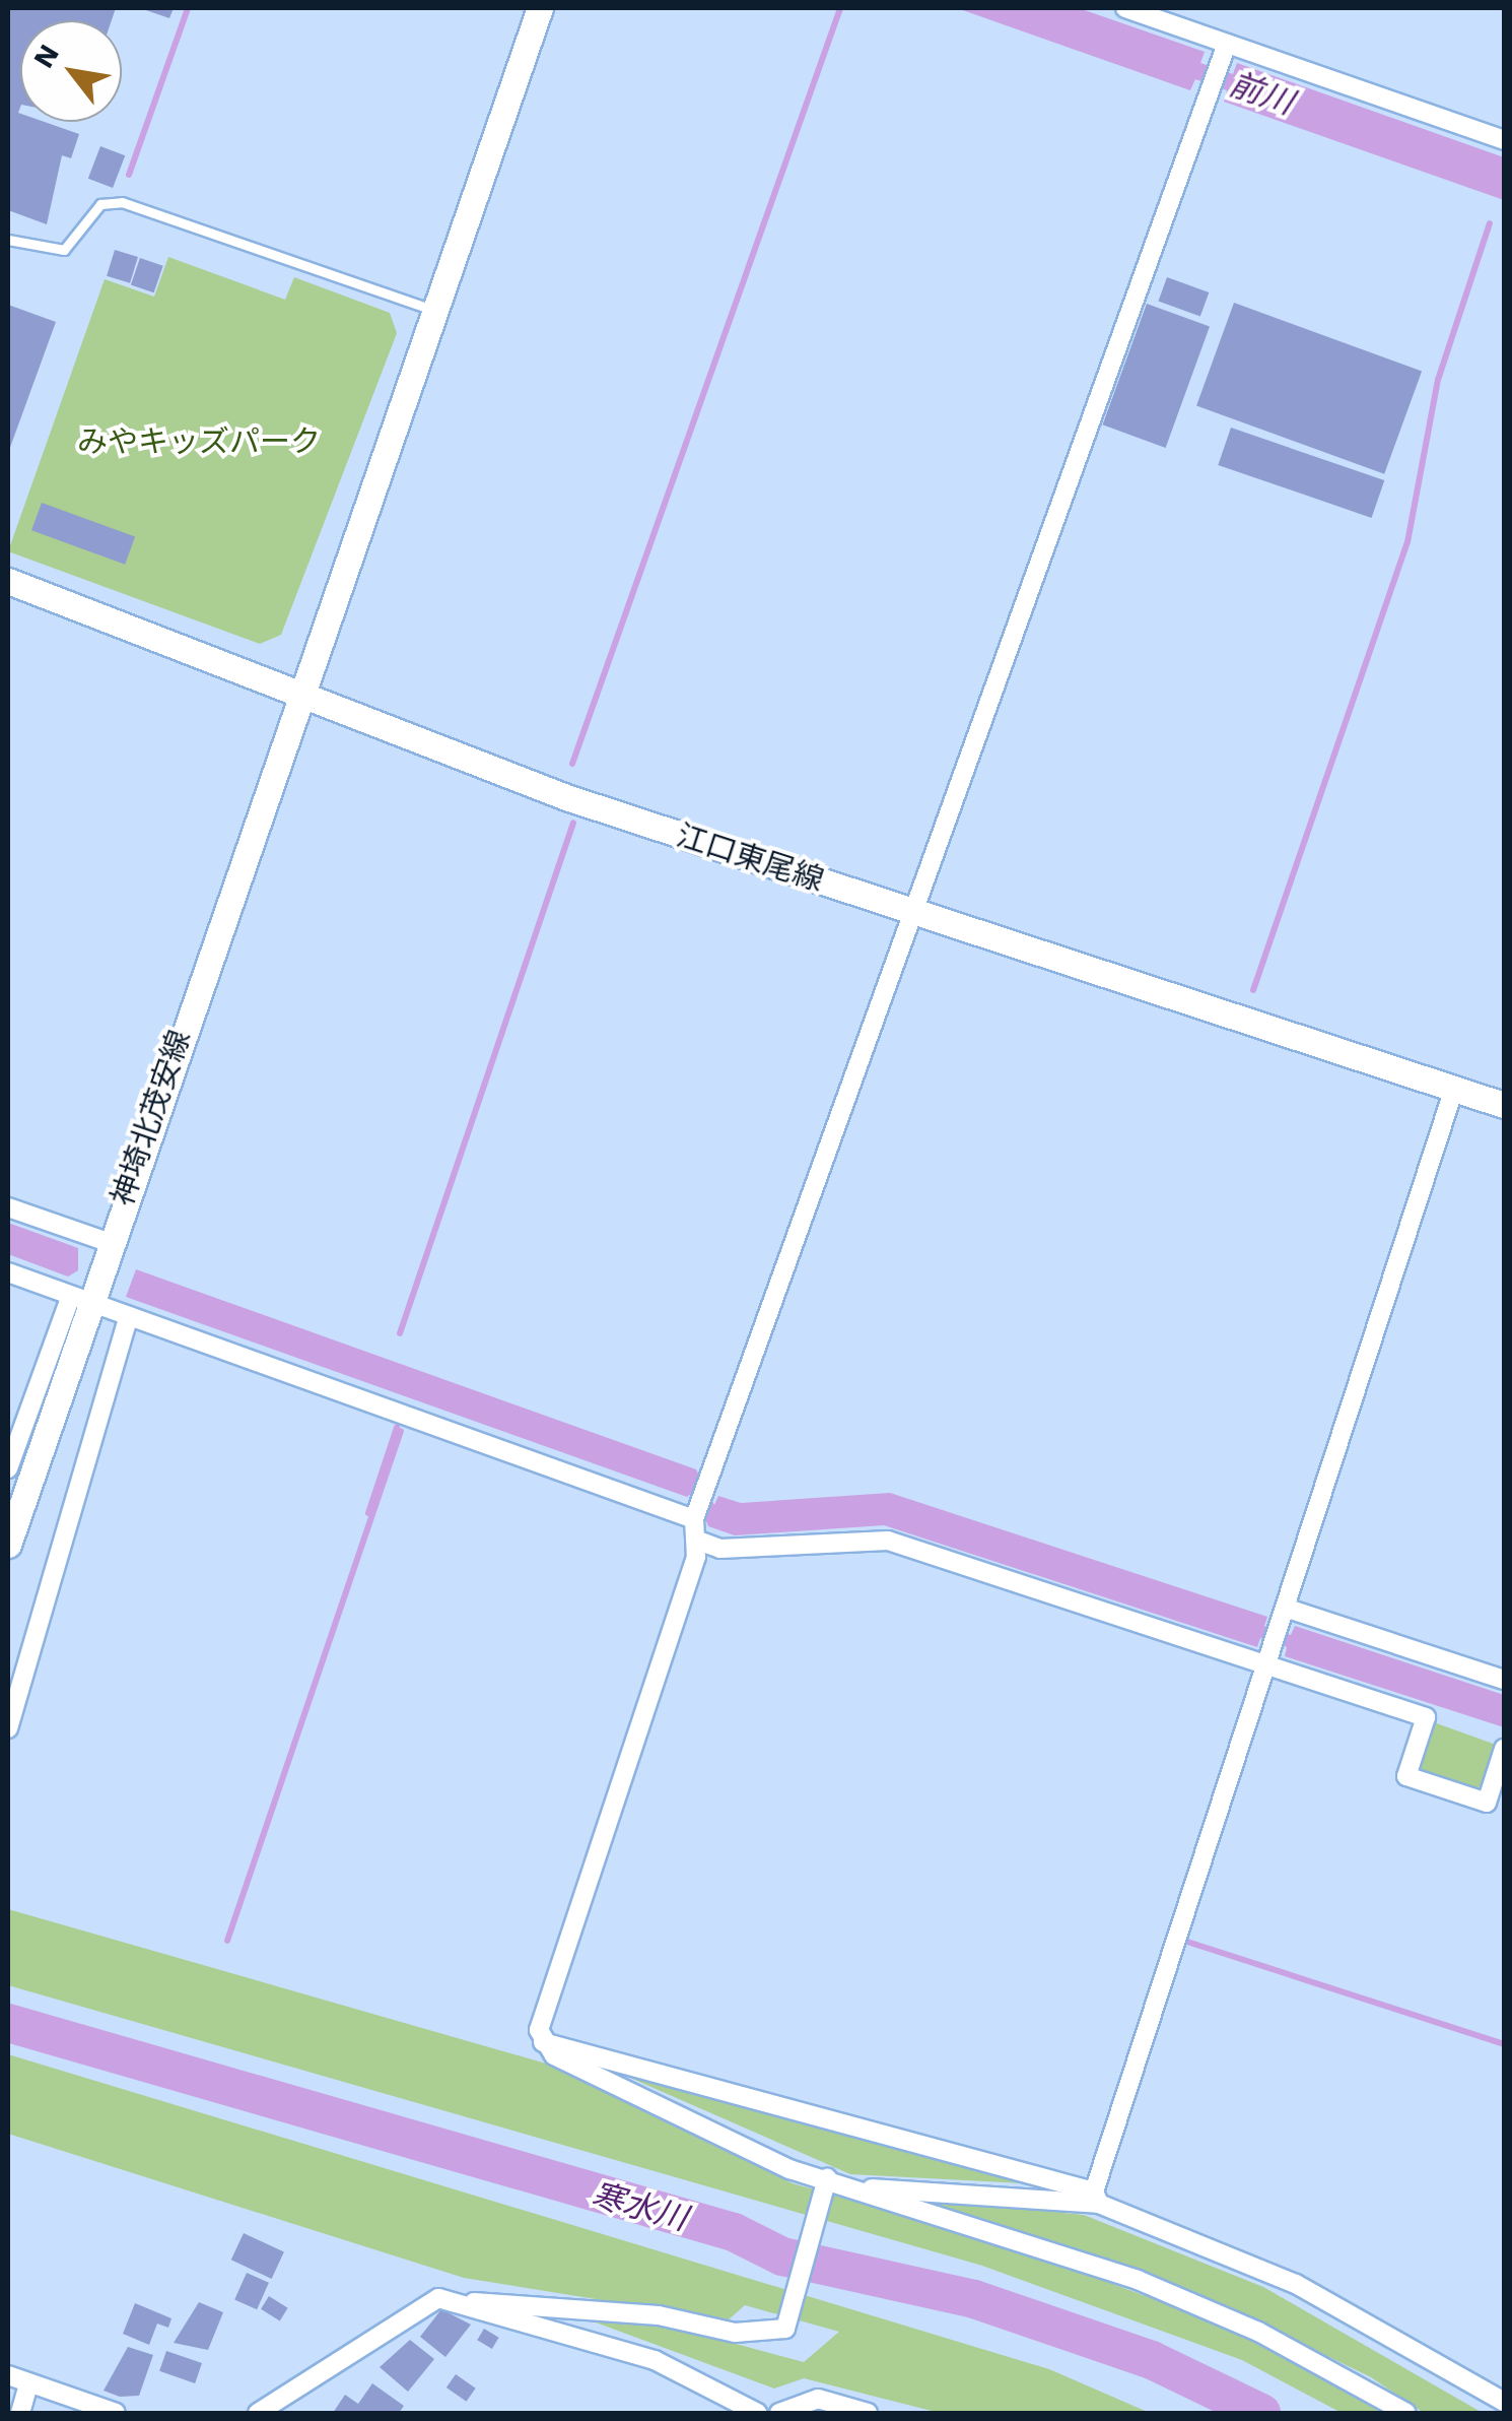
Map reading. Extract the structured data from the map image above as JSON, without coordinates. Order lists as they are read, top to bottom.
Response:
{
  "streets": {
    "main road": ["江口東尾線", "神埼北茂安線"]
  },
  "crossings": [
    ["江口東尾線", "神埼北茂安線"]
  ],
  "water": ["前川", "寒水川"],
  "parks": ["みやキッズパーク"],
  "north": "top left"
}
